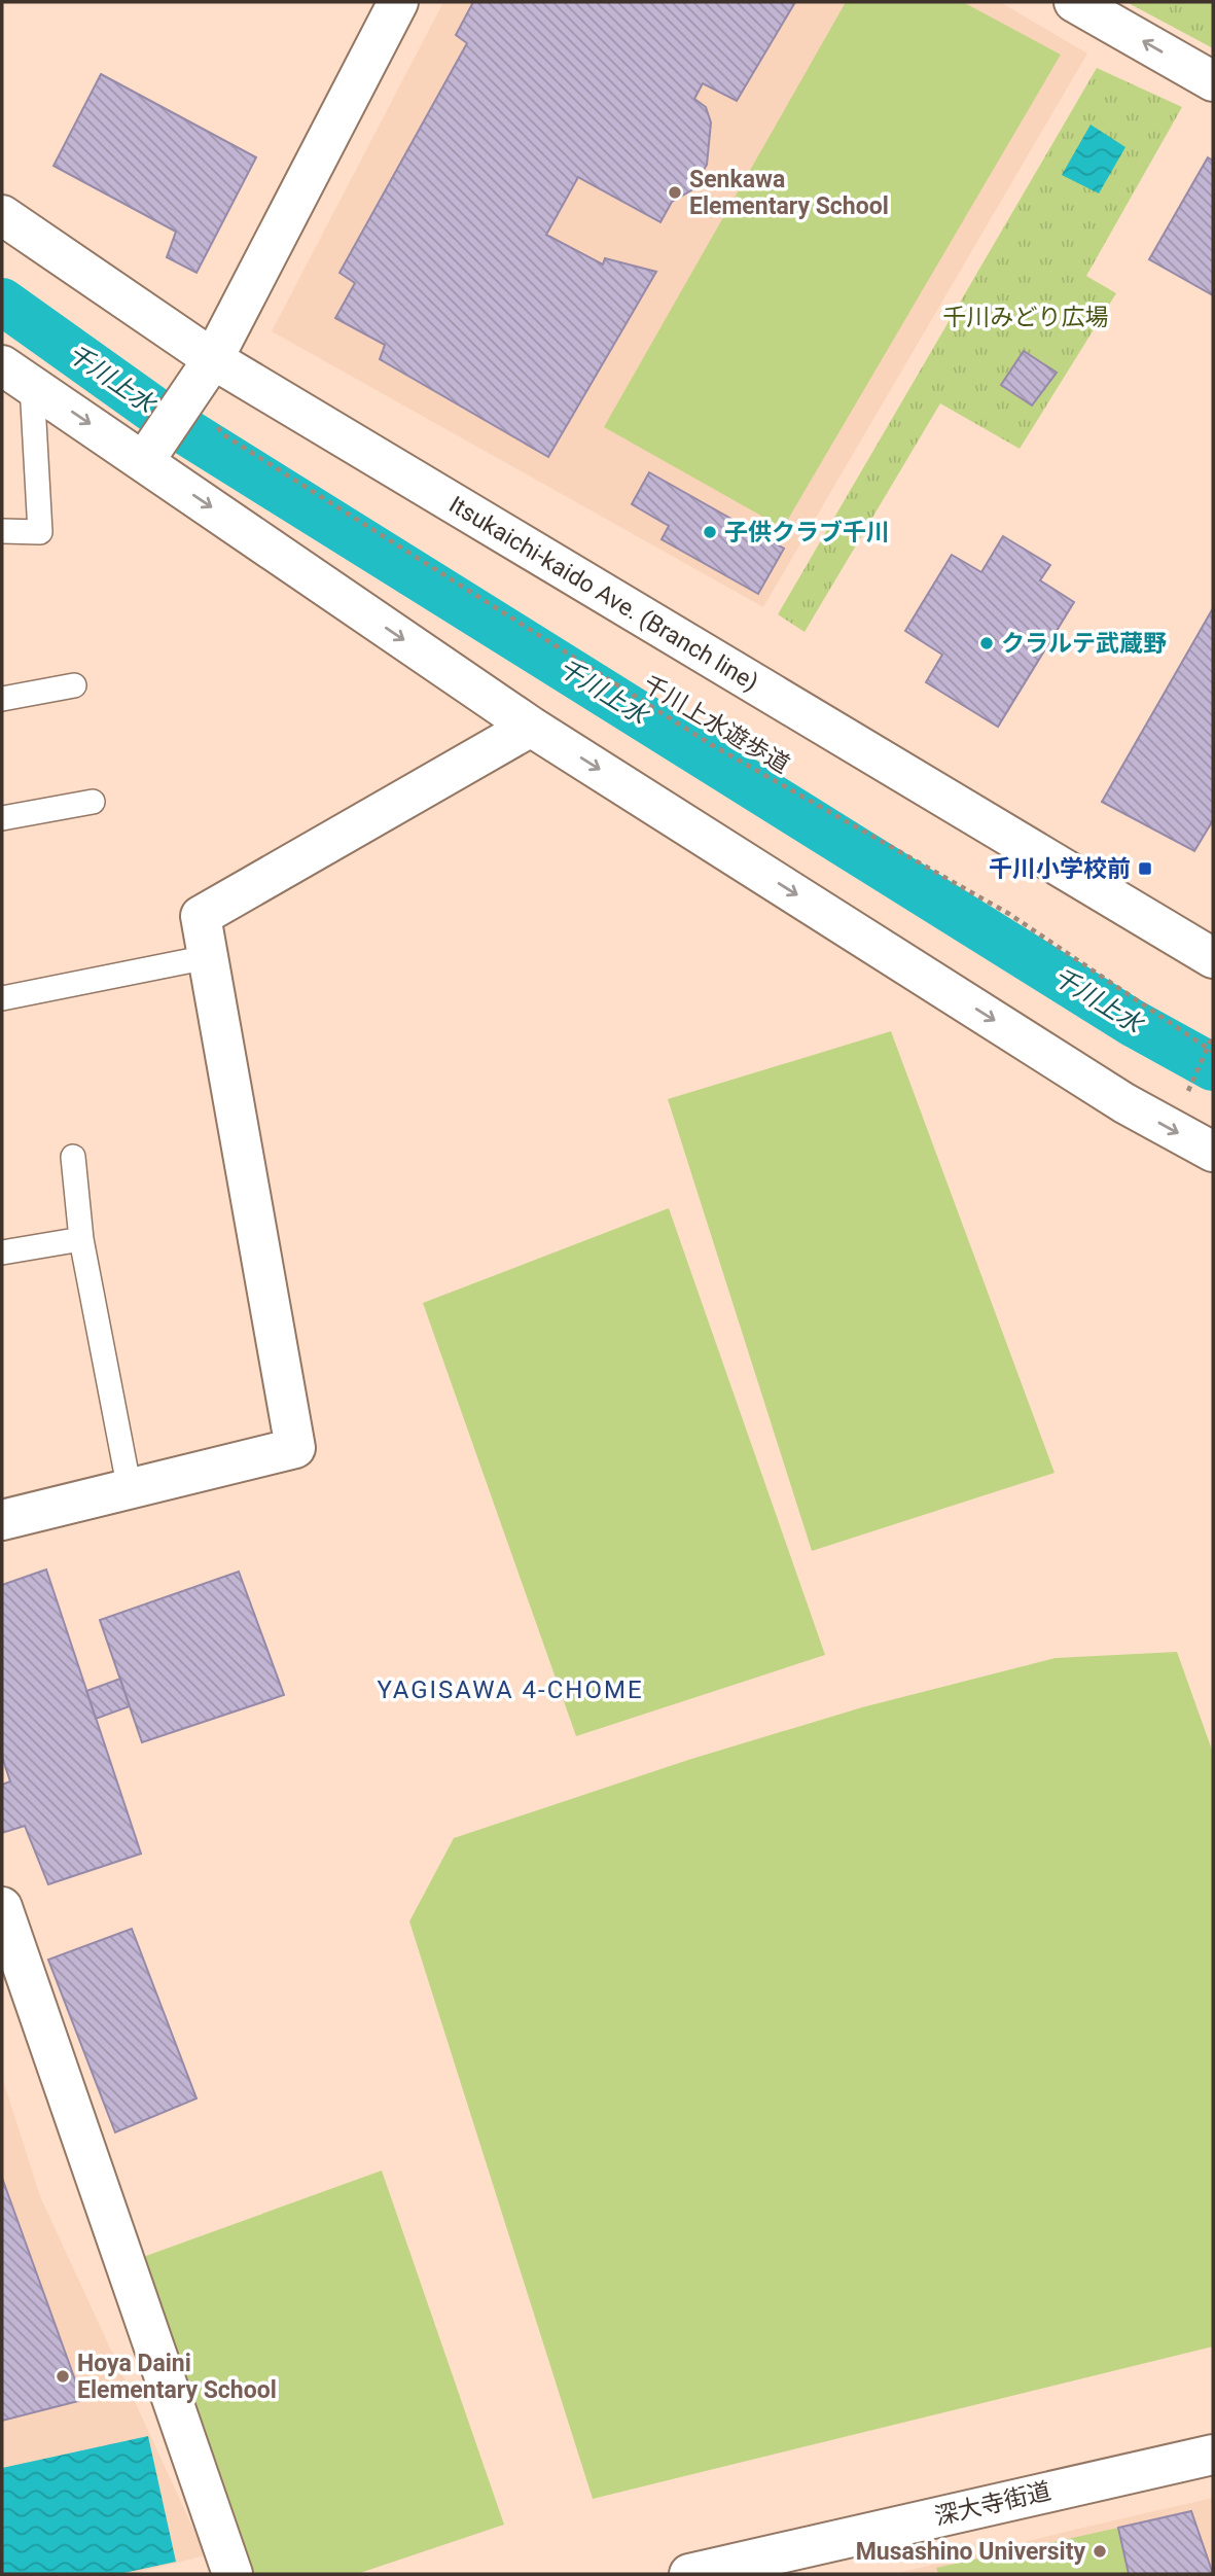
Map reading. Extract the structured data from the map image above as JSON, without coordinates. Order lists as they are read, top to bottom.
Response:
{
  "streets": {
    "street": ["Itsukaichi-kaido Ave. (Branch line)", "深大寺街道"],
    "path": ["千川上水遊歩道"]
  },
  "districts": ["YAGISAWA 4-CHOME"],
  "water": ["千川上水"],
  "parks": ["千川みどり広場"],
  "places": {
    "other": [
      "Senkawa Elementary School",
      "子供クラブ千川",
      "クラルテ武蔵野",
      "Hoya Daini Elementary School",
      "Musashino University"
    ],
    "transit": ["千川小学校前"]
  }
}
